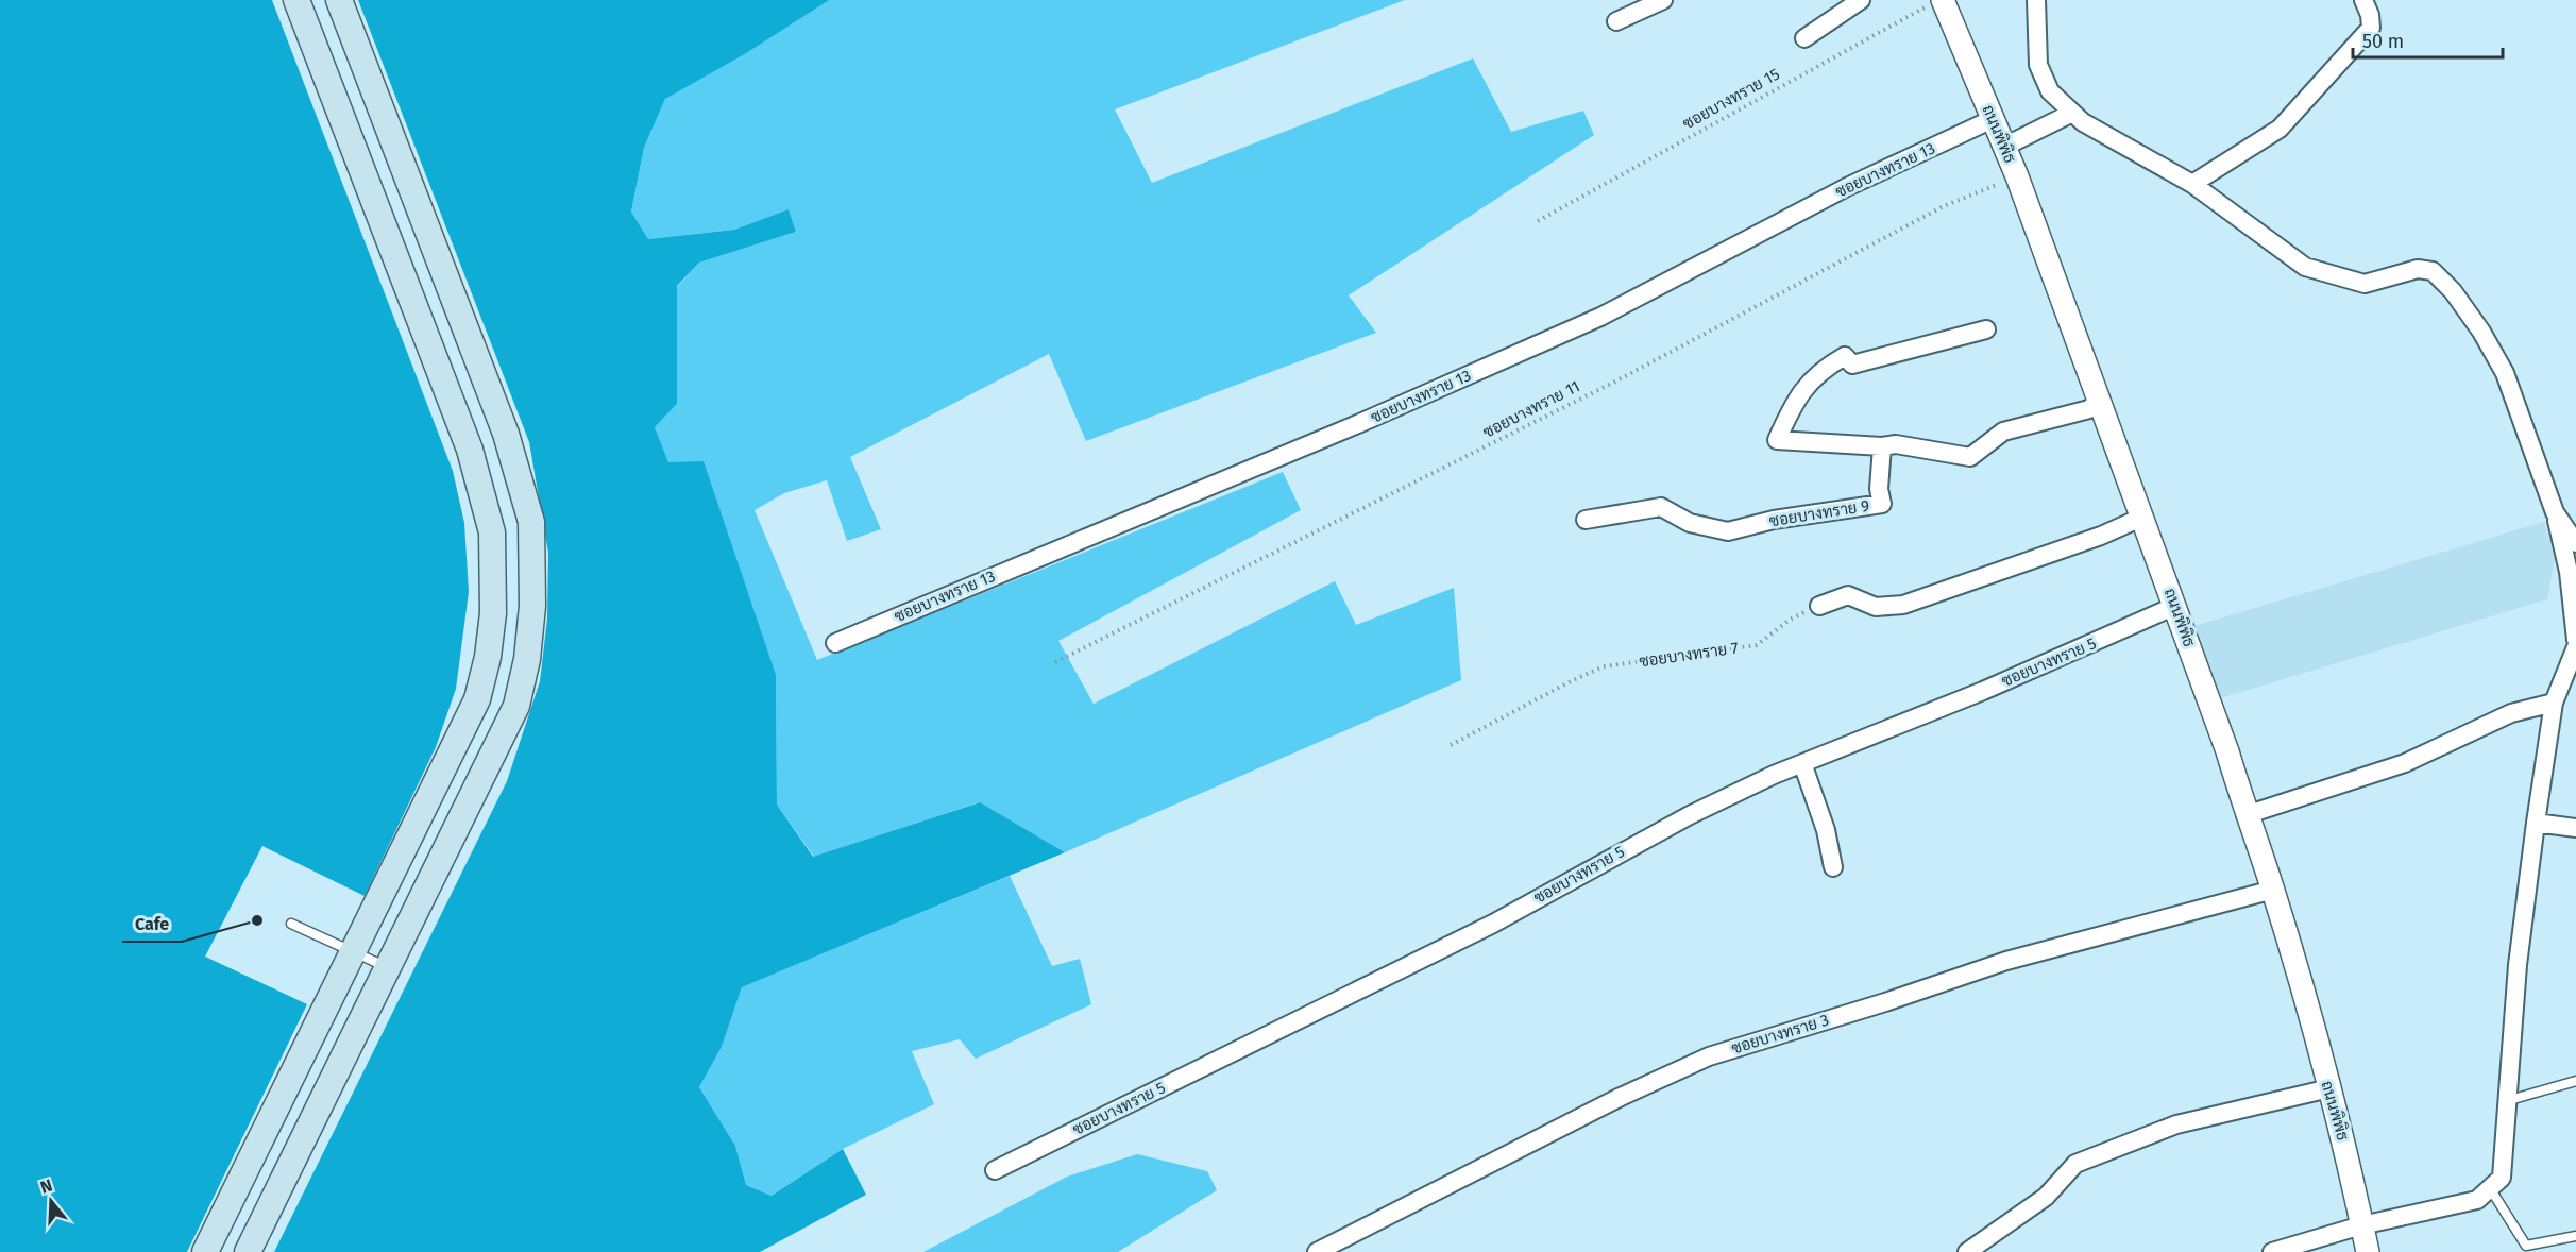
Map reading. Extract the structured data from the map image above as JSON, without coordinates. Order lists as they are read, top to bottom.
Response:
{
  "streets": {
    "street": [
      "ถนนพิพิธ",
      "ซอยบางทราย 13",
      "ซอยบางทราย 9",
      "ซอยบางทราย 5",
      "ซอยบางทราย 3"
    ],
    "path": ["ซอยบางทราย 15", "ซอยบางทราย 11", "ซอยบางทราย 7"]
  },
  "crossings": [
    ["ซอยบางทราย 15", "ถนนพิพิธ"],
    ["ถนนพิพิธ", "ซอยบางทราย 13"],
    ["ถนนพิพิธ", "ซอยบางทราย 11"],
    ["ถนนพิพิธ", "ซอยบางทราย 5"],
    ["ถนนพิพิธ", "ซอยบางทราย 3"]
  ],
  "places": ["Cafe"],
  "scale_bar": "50 m",
  "north": "top"
}
